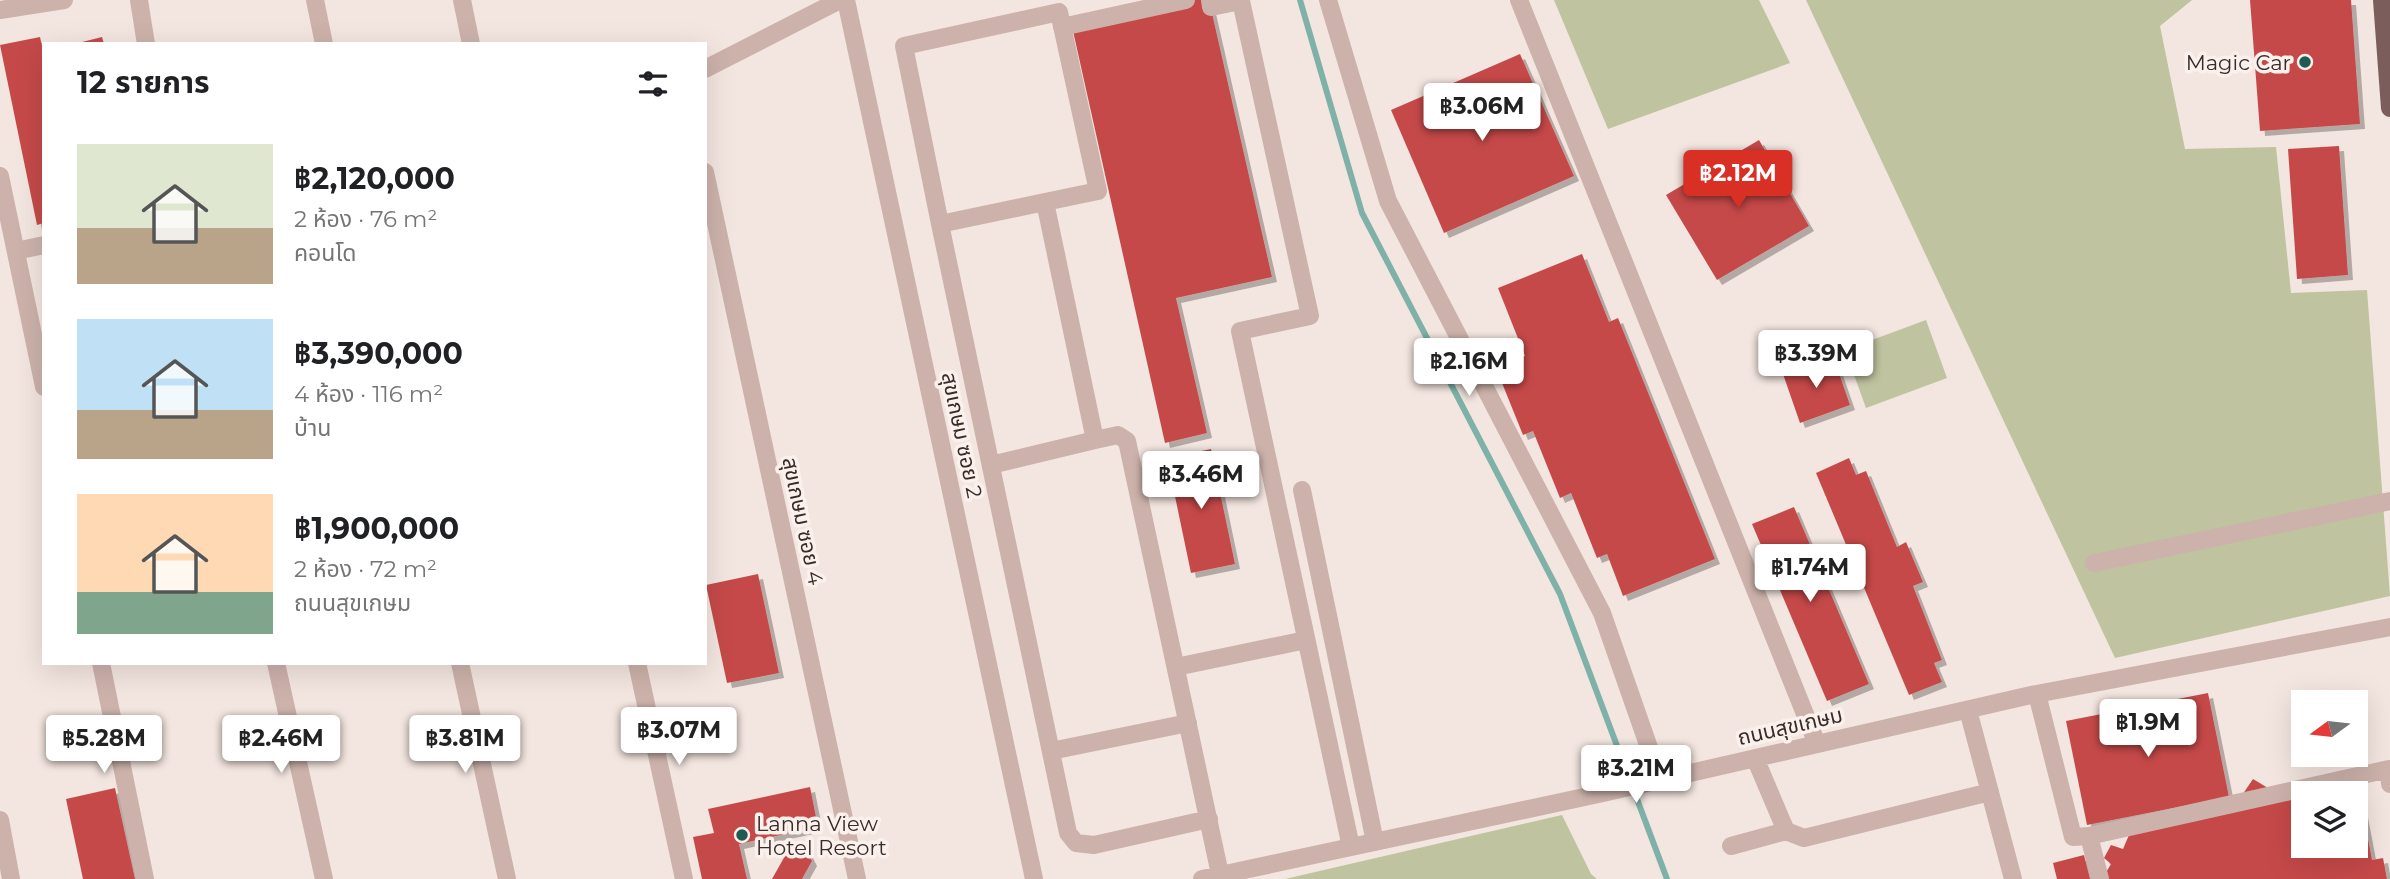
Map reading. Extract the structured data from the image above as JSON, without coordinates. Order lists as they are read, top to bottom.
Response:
{
  "streets": {
    "street": ["สุขเกษม ซอย 2", "สุขเกษม ซอย 4", "ถนนสุขเกษม"]
  },
  "places": ["Magic Car", "Lanna View Hotel Resort"],
  "north": "left",
  "page": {
    "heading": "12 รายการ",
    "price": [
      "฿3.06M",
      "฿2.12M",
      "฿3.39M",
      "฿2.16M",
      "฿3.46M",
      "฿1.74M",
      "฿1.9M",
      "฿3.07M",
      "฿5.28M",
      "฿2.46M",
      "฿3.81M",
      "฿3.21M"
    ],
    "list": [
      {
        "name": "฿2,120,000",
        "note": "2 ห้อง · 76 m² · คอนโด"
      },
      {
        "name": "฿3,390,000",
        "note": "4 ห้อง · 116 m² · บ้าน"
      },
      {
        "name": "฿1,900,000",
        "note": "2 ห้อง · 72 m² · ถนนสุขเกษม"
      }
    ]
  }
}
